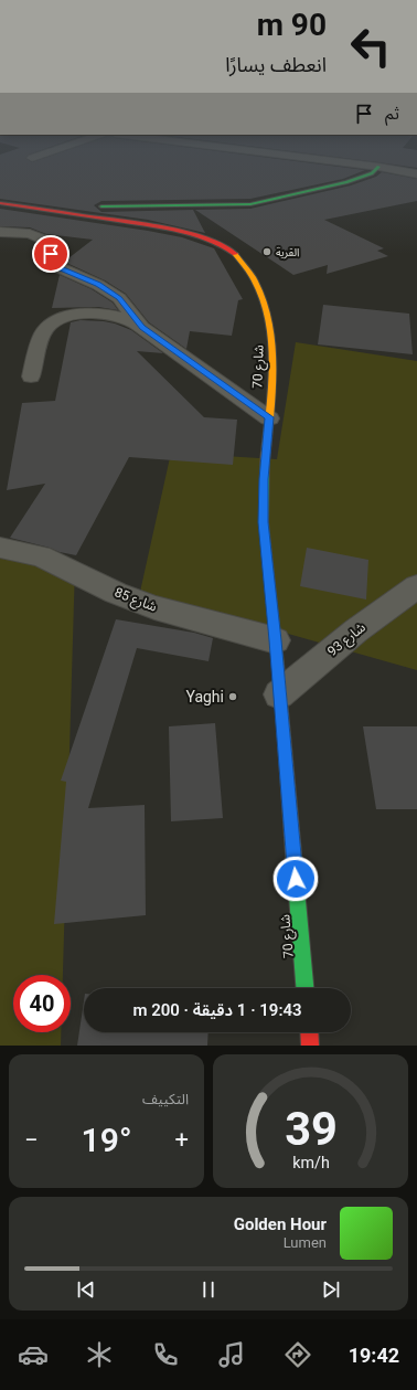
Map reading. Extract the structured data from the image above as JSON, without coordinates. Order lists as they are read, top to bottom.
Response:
{
  "streets": {
    "street": ["شارع 70", "شارع 85", "شارع 93"]
  },
  "crossings": [
    ["شارع 70", "شارع 85"],
    ["شارع 70", "شارع 93"]
  ],
  "places": ["القرية", "Yaghi"],
  "page": {
    "turn": ["90 m", "انعطف يسارًا"],
    "then": "ثم",
    "limit": "40",
    "trip": "19:43 · 1 دقيقة · 200 m",
    "tile": "التكييف",
    "heat": ["−", "19°", "+"],
    "song": ["Golden Hour", "Lumen"],
    "tabs": "19:42",
    "gauge": ["39", "km/h"]
  }
}
